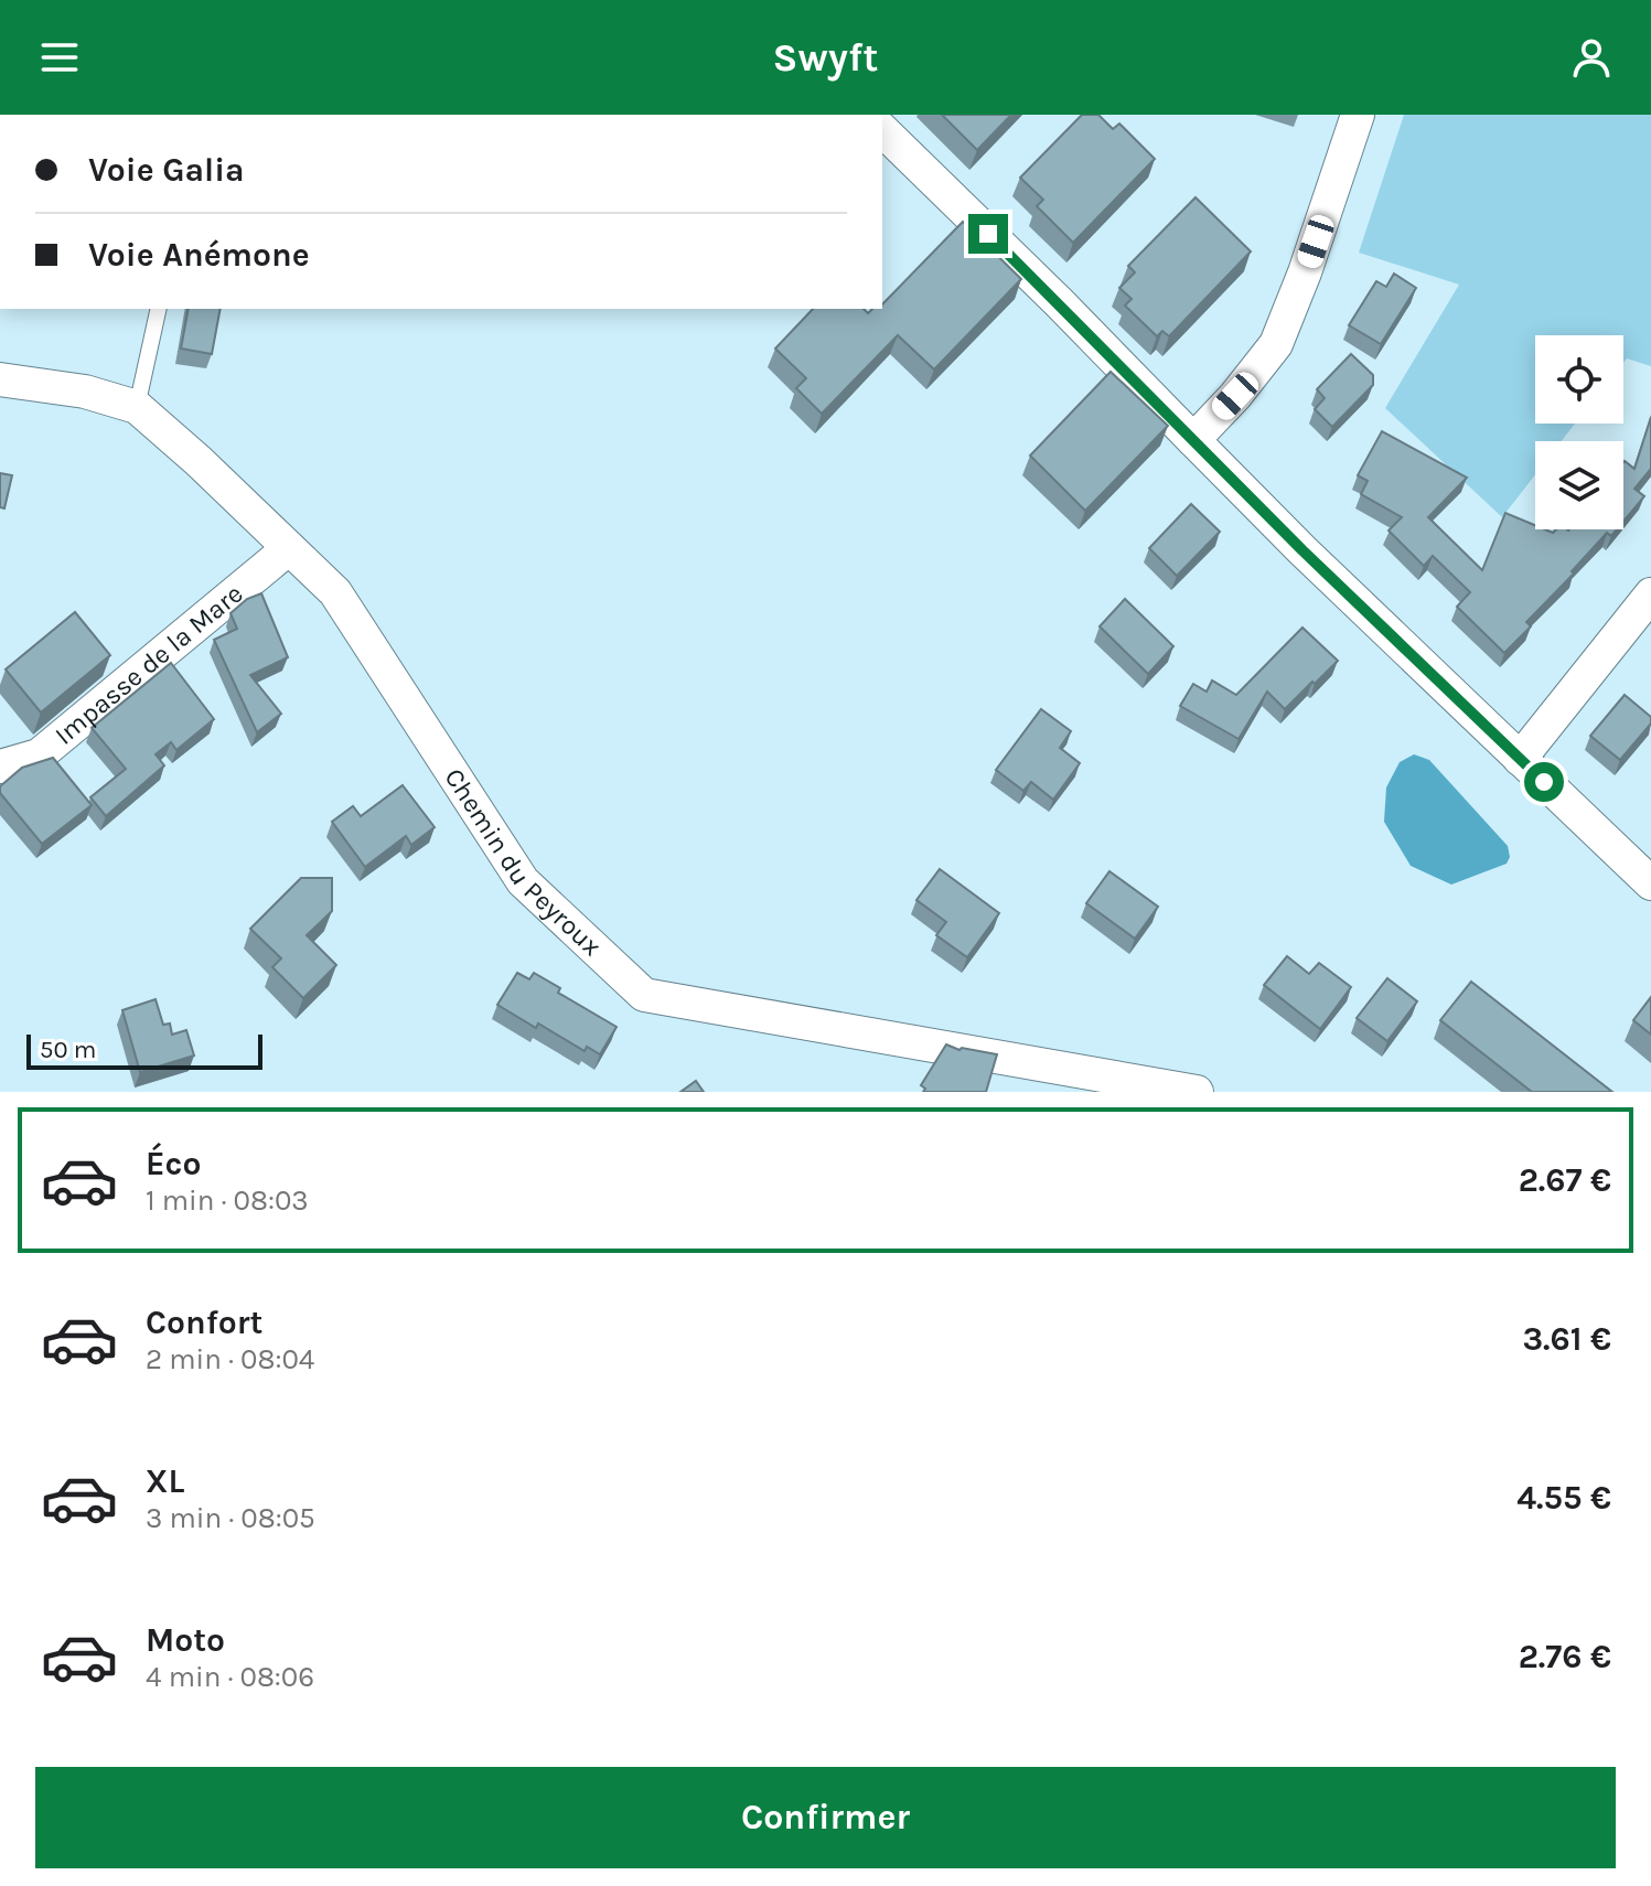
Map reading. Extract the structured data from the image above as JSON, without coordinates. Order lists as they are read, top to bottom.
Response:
{
  "streets": {
    "street": ["Impasse de la Mare", "Chemin du Peyroux"]
  },
  "crossings": [
    ["Impasse de la Mare", "Chemin du Peyroux"]
  ],
  "scale_bar": "50 m",
  "page": {
    "header": "Swyft",
    "banner": ["Voie Galia", "Voie Anémone"],
    "scale": "50 m",
    "list": [
      {
        "name": "Éco",
        "note": "1 min · 08:03",
        "value": "2.67 €"
      },
      {
        "name": "Confort",
        "note": "2 min · 08:04",
        "value": "3.61 €"
      },
      {
        "name": "XL",
        "note": "3 min · 08:05",
        "value": "4.55 €"
      },
      {
        "name": "Moto",
        "note": "4 min · 08:06",
        "value": "2.76 €"
      }
    ],
    "buttons": "Confirmer"
  }
}
